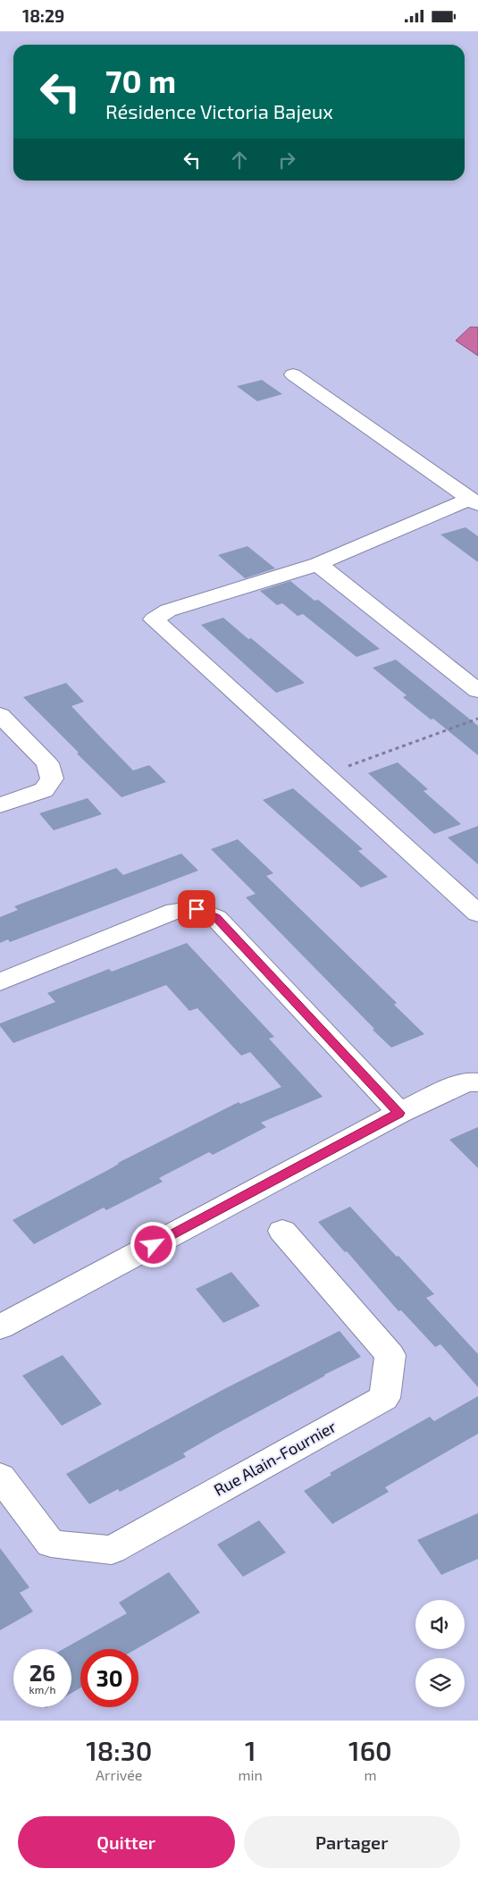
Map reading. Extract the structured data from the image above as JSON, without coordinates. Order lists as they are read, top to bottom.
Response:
{
  "streets": {
    "street": ["Rue Alain-Fournier"]
  },
  "page": {
    "status": "18:29",
    "turn": ["70 m", "Résidence Victoria Bajeux"],
    "speed": "26 km/h",
    "limit": "30",
    "eta": [
      "18:30",
      "Arrivée",
      "1",
      "min",
      "160",
      "m"
    ],
    "buttons": ["Quitter", "Partager"]
  }
}
